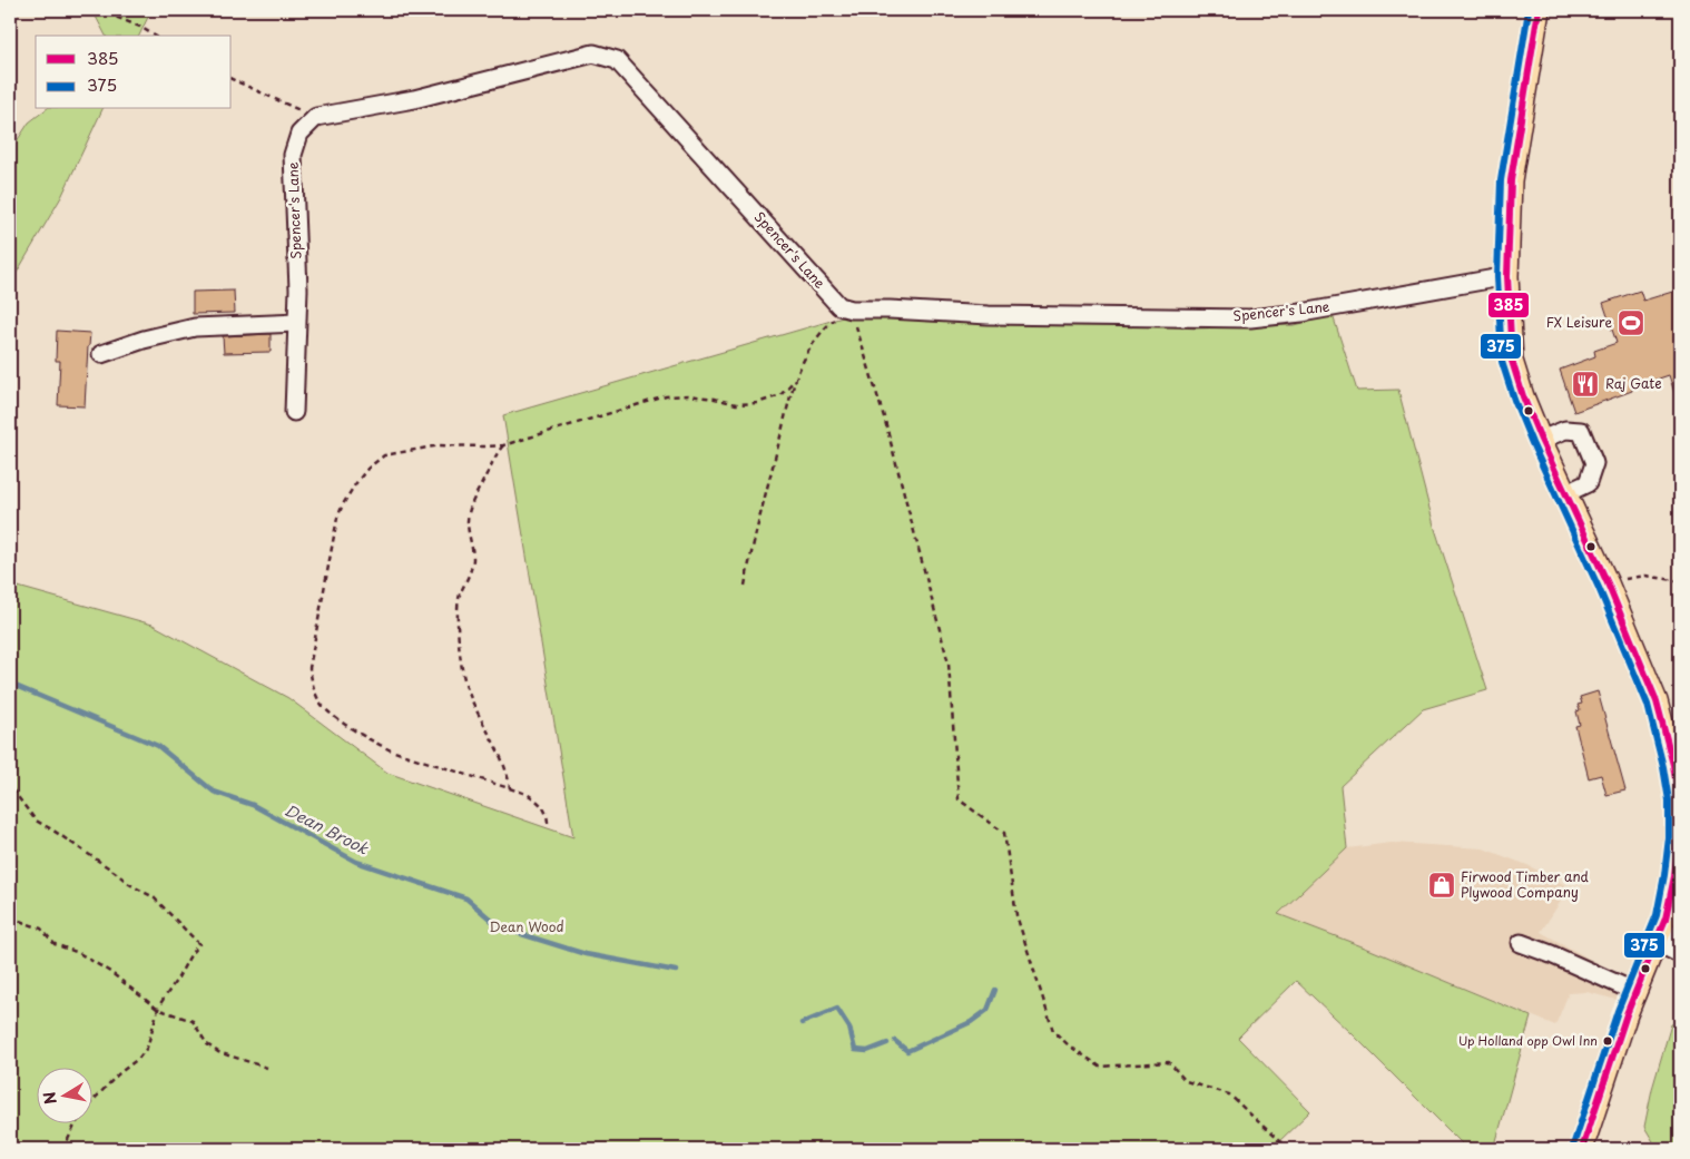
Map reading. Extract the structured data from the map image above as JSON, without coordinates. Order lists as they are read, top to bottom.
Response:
{
  "streets": {
    "street": ["Spencer's Lane"]
  },
  "water": ["Dean Brook"],
  "parks": ["Dean Wood"],
  "places": {
    "sports": ["FX Leisure"],
    "restaurant": ["Raj Gate"],
    "shop": ["Firwood Timber and Plywood Company"],
    "other": ["Up Holland opp Owl Inn"]
  },
  "lines": ["transit line 385", "transit line 375"],
  "legend": ["385", "375"],
  "north": "left"
}
